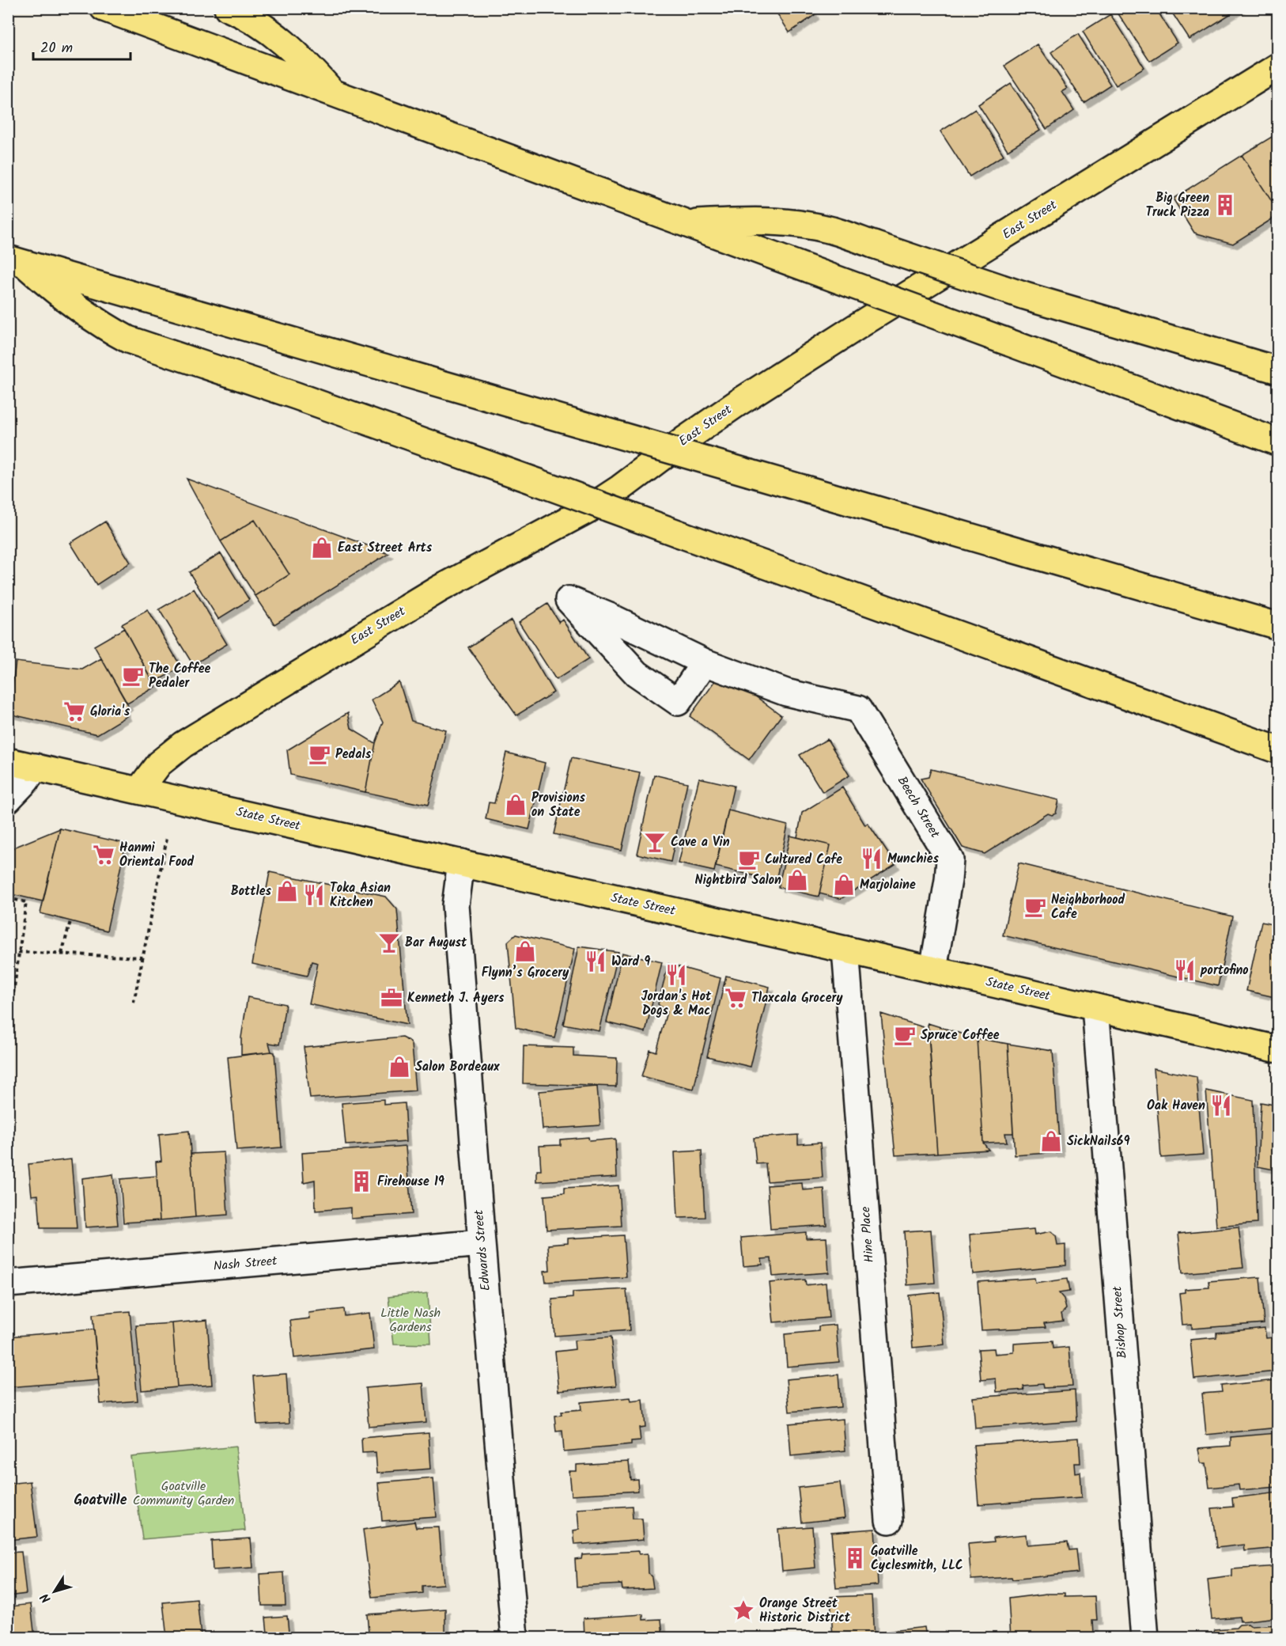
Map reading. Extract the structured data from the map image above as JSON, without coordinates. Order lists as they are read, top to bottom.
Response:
{
  "streets": {
    "main road": ["East Street", "State Street"],
    "street": [
      "Beech Street",
      "Hine Place",
      "Edwards Street",
      "Nash Street",
      "Bishop Street"
    ]
  },
  "crossings": [
    ["East Street", "State Street"],
    ["Beech Street", "State Street"],
    ["State Street", "Hine Place"],
    ["State Street", "Edwards Street"],
    ["State Street", "Bishop Street"],
    ["Edwards Street", "Nash Street"]
  ],
  "districts": ["Goatville"],
  "parks": ["Little Nash Gardens", "Goatville Community Garden"],
  "places": {
    "building": ["Big Green Truck Pizza", "Firehouse 19", "Goatville Cyclesmith, LLC"],
    "shop": [
      "East Street Arts",
      "Provisions on State",
      "Nightbird Salon",
      "Marjolaine",
      "Bottles",
      "Flynn’s Grocery",
      "Salon Bordeaux",
      "SickNails69"
    ],
    "cafe": [
      "The Coffee Pedaler",
      "Pedals",
      "Cultured Cafe",
      "Neighborhood Cafe",
      "Spruce Coffee"
    ],
    "supermarket": ["Gloria's", "Hanmi Oriental Food", "Tlaxcala Grocery"],
    "bar": ["Cave a Vin", "Bar August"],
    "restaurant": [
      "Munchies",
      "Toka Asian Kitchen",
      "Ward 9",
      "portofino",
      "Jordan's Hot Dogs & Mac",
      "Oak Haven"
    ],
    "office": ["Kenneth J. Ayers"],
    "place": ["Orange Street Historic District"]
  },
  "scale_bar": "20 m",
  "north": "bottom left"
}
